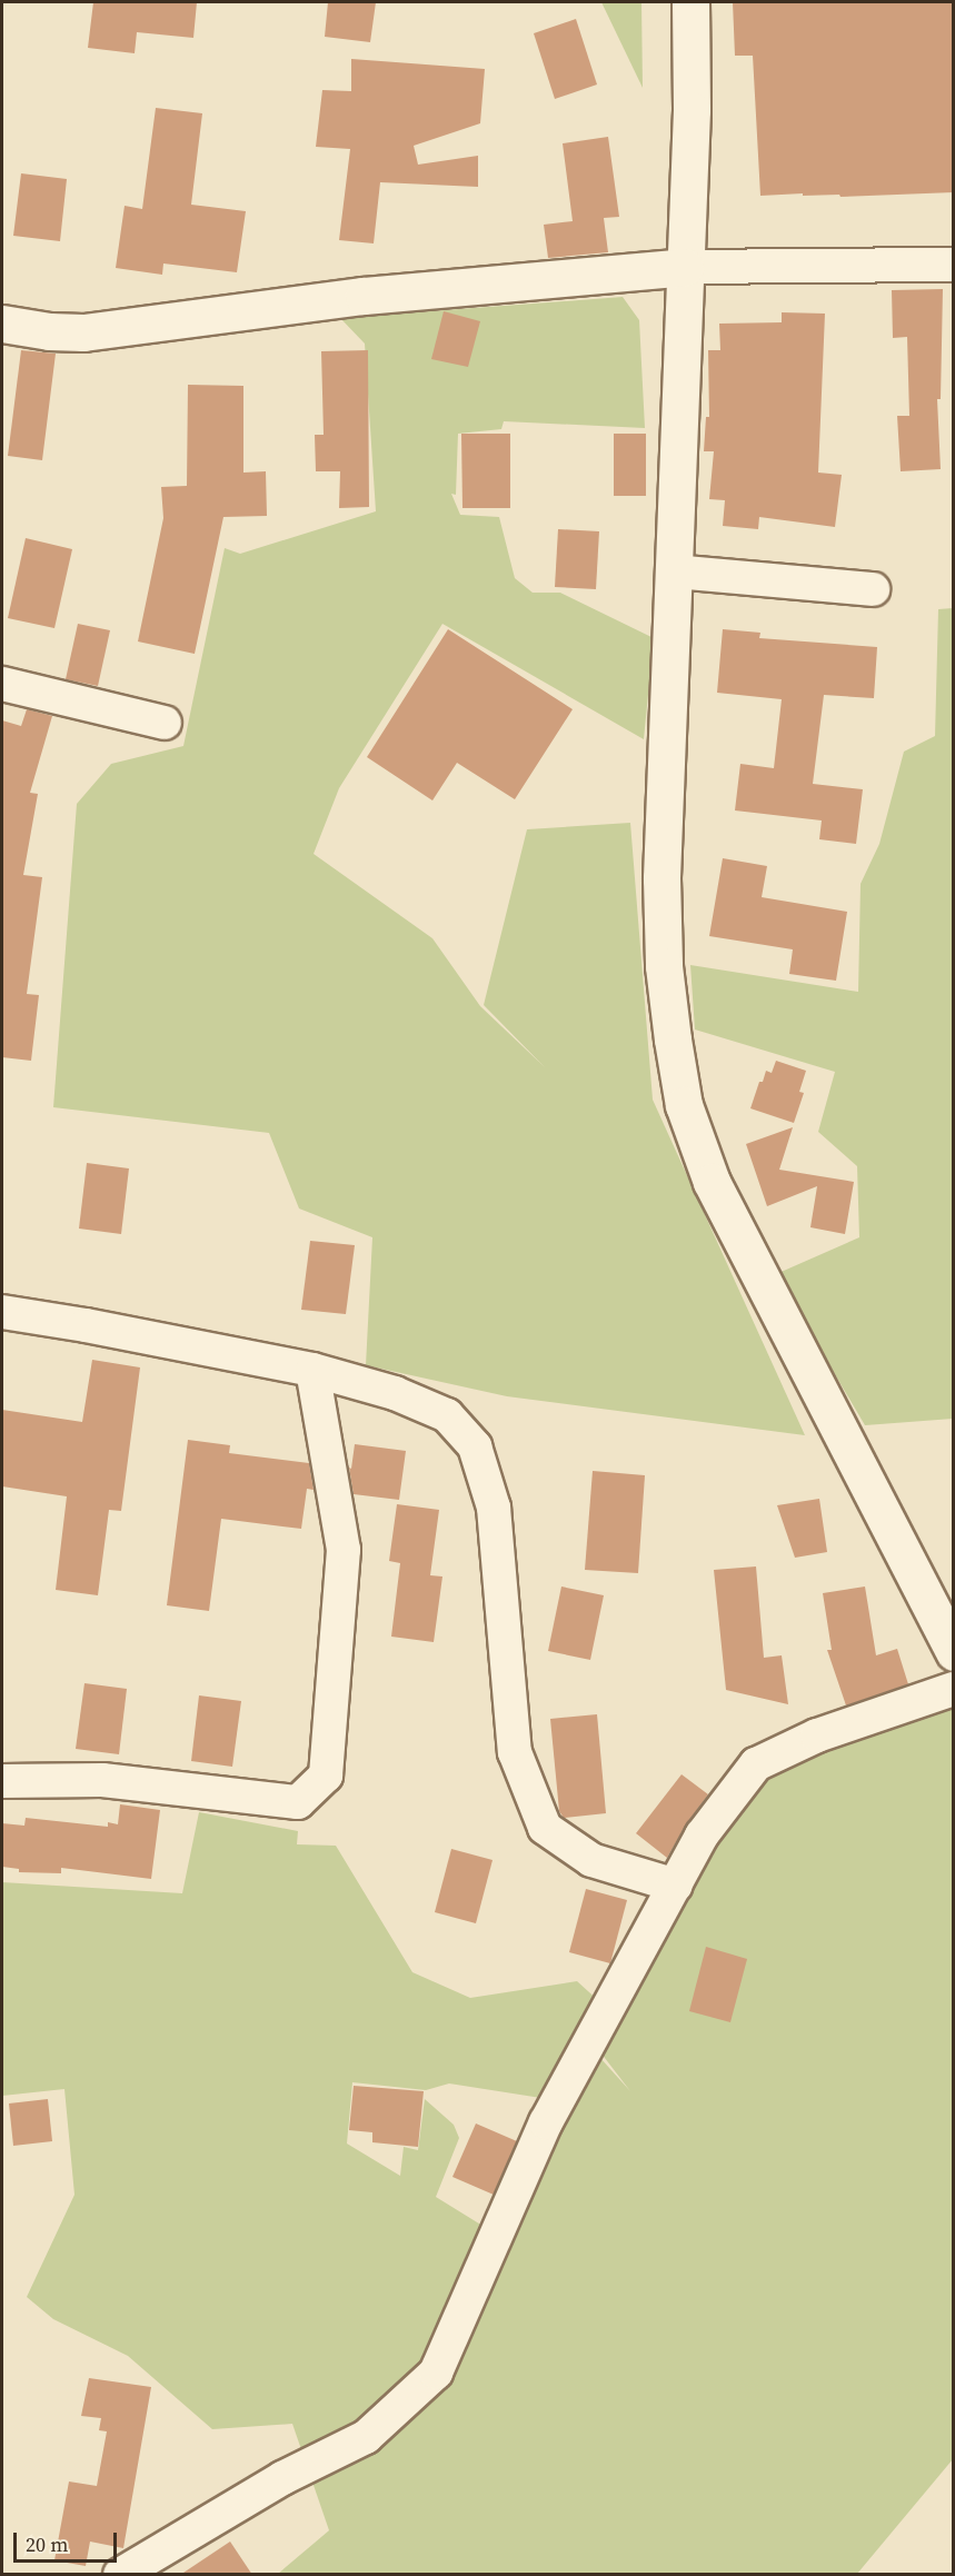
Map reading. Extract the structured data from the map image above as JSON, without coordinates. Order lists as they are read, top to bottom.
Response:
{
  "scale_bar": "20 m"
}
